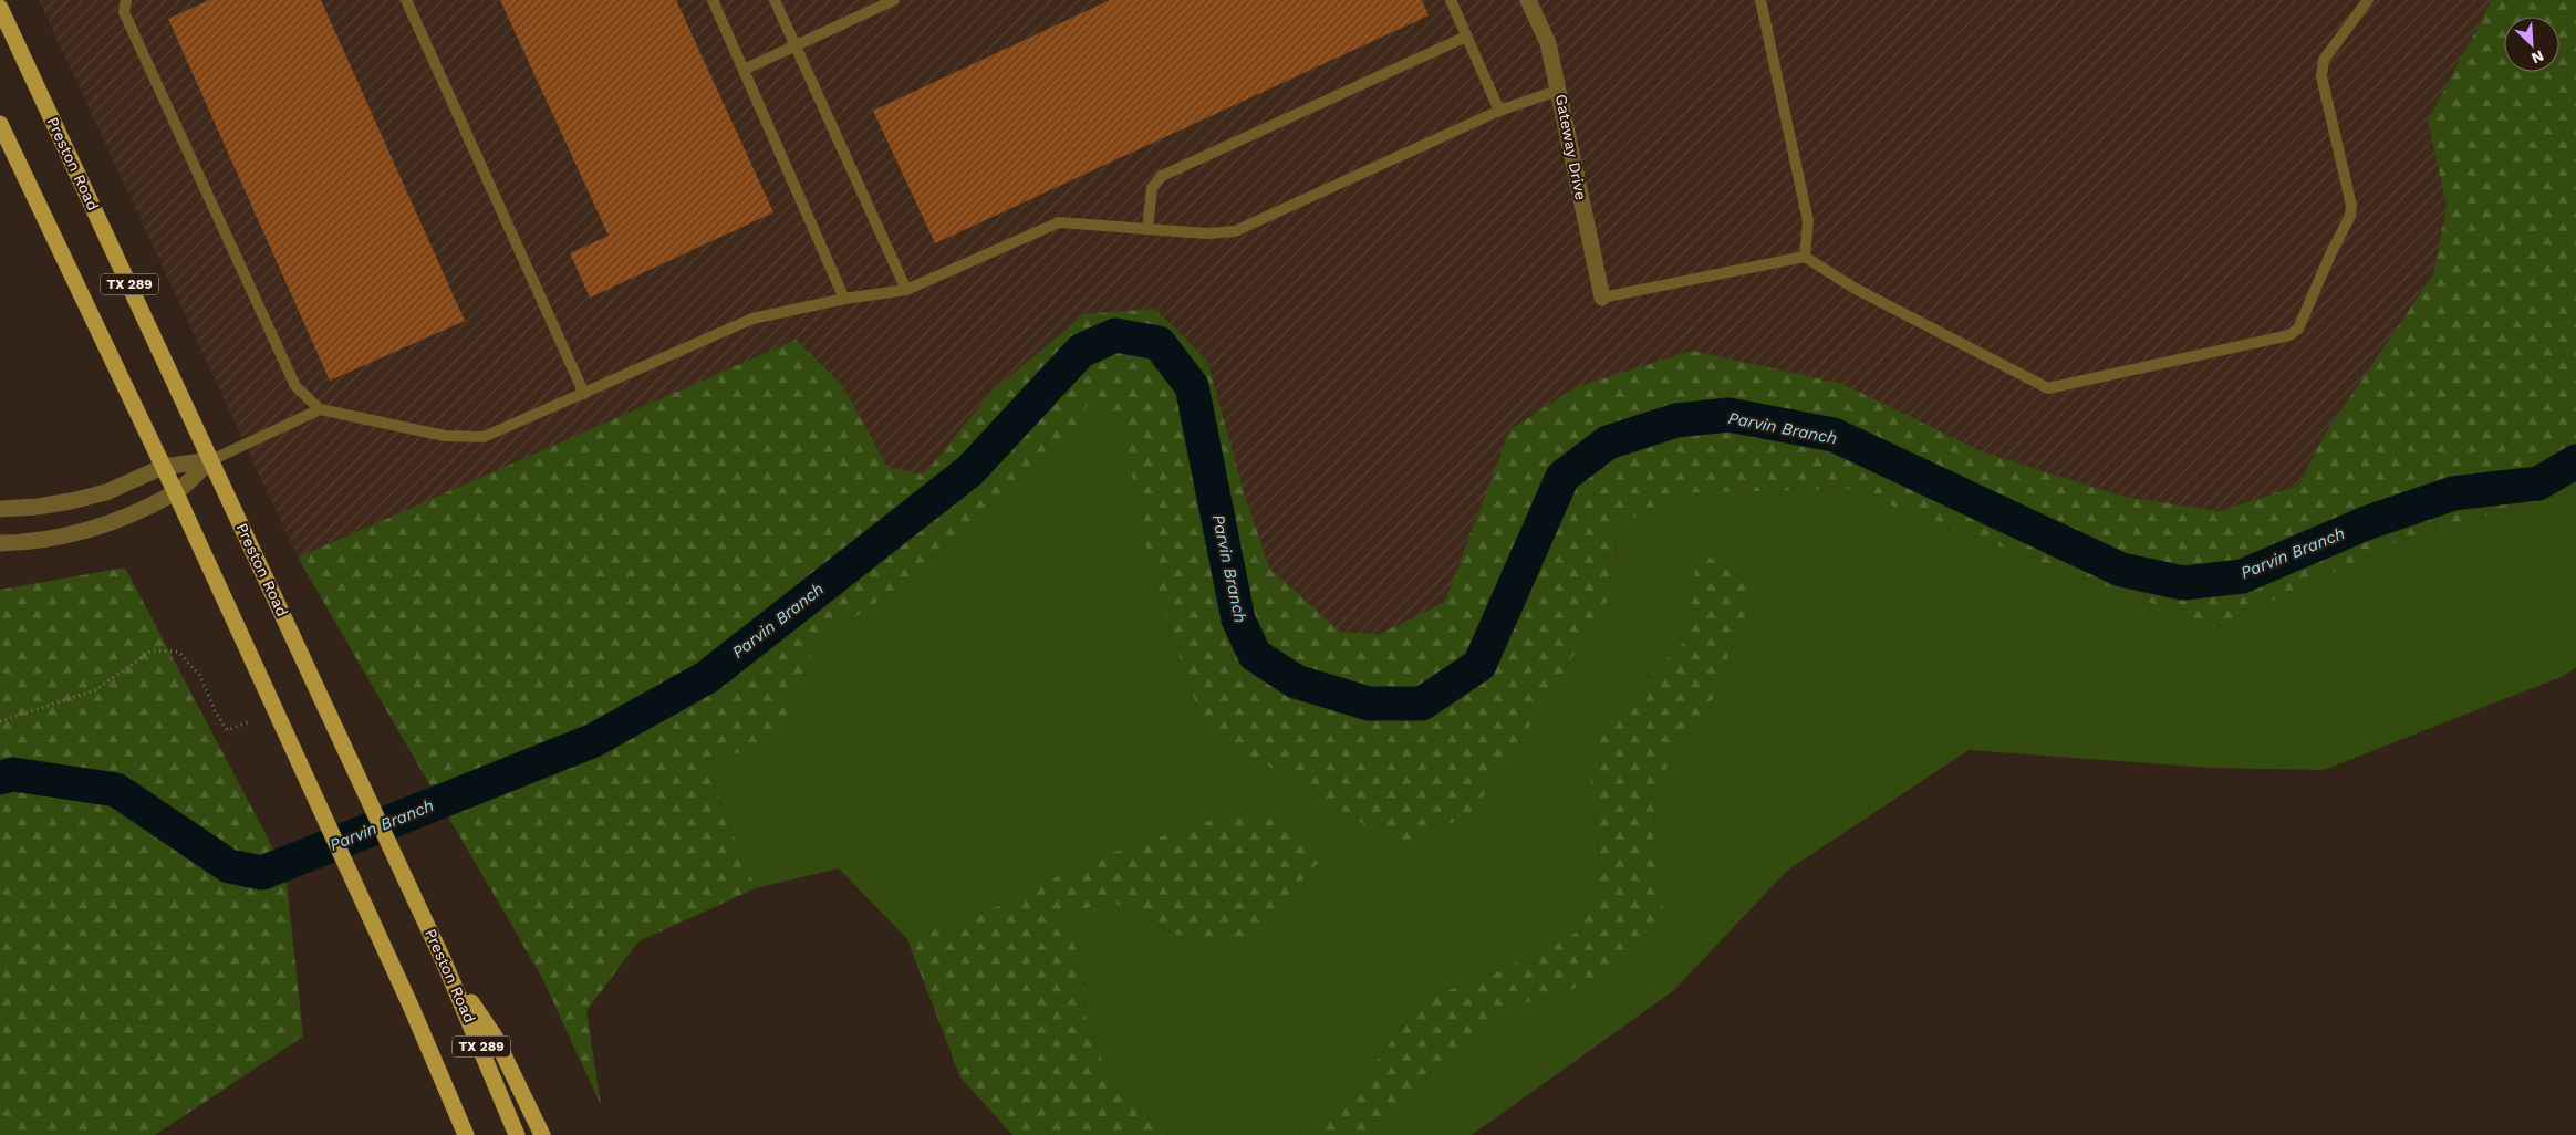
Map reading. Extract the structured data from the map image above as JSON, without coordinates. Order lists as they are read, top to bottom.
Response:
{
  "streets": {
    "main road": ["Preston Road", "TX 289"],
    "street": ["Gateway Drive"]
  },
  "water": ["Parvin Branch"],
  "north": "bottom right"
}
